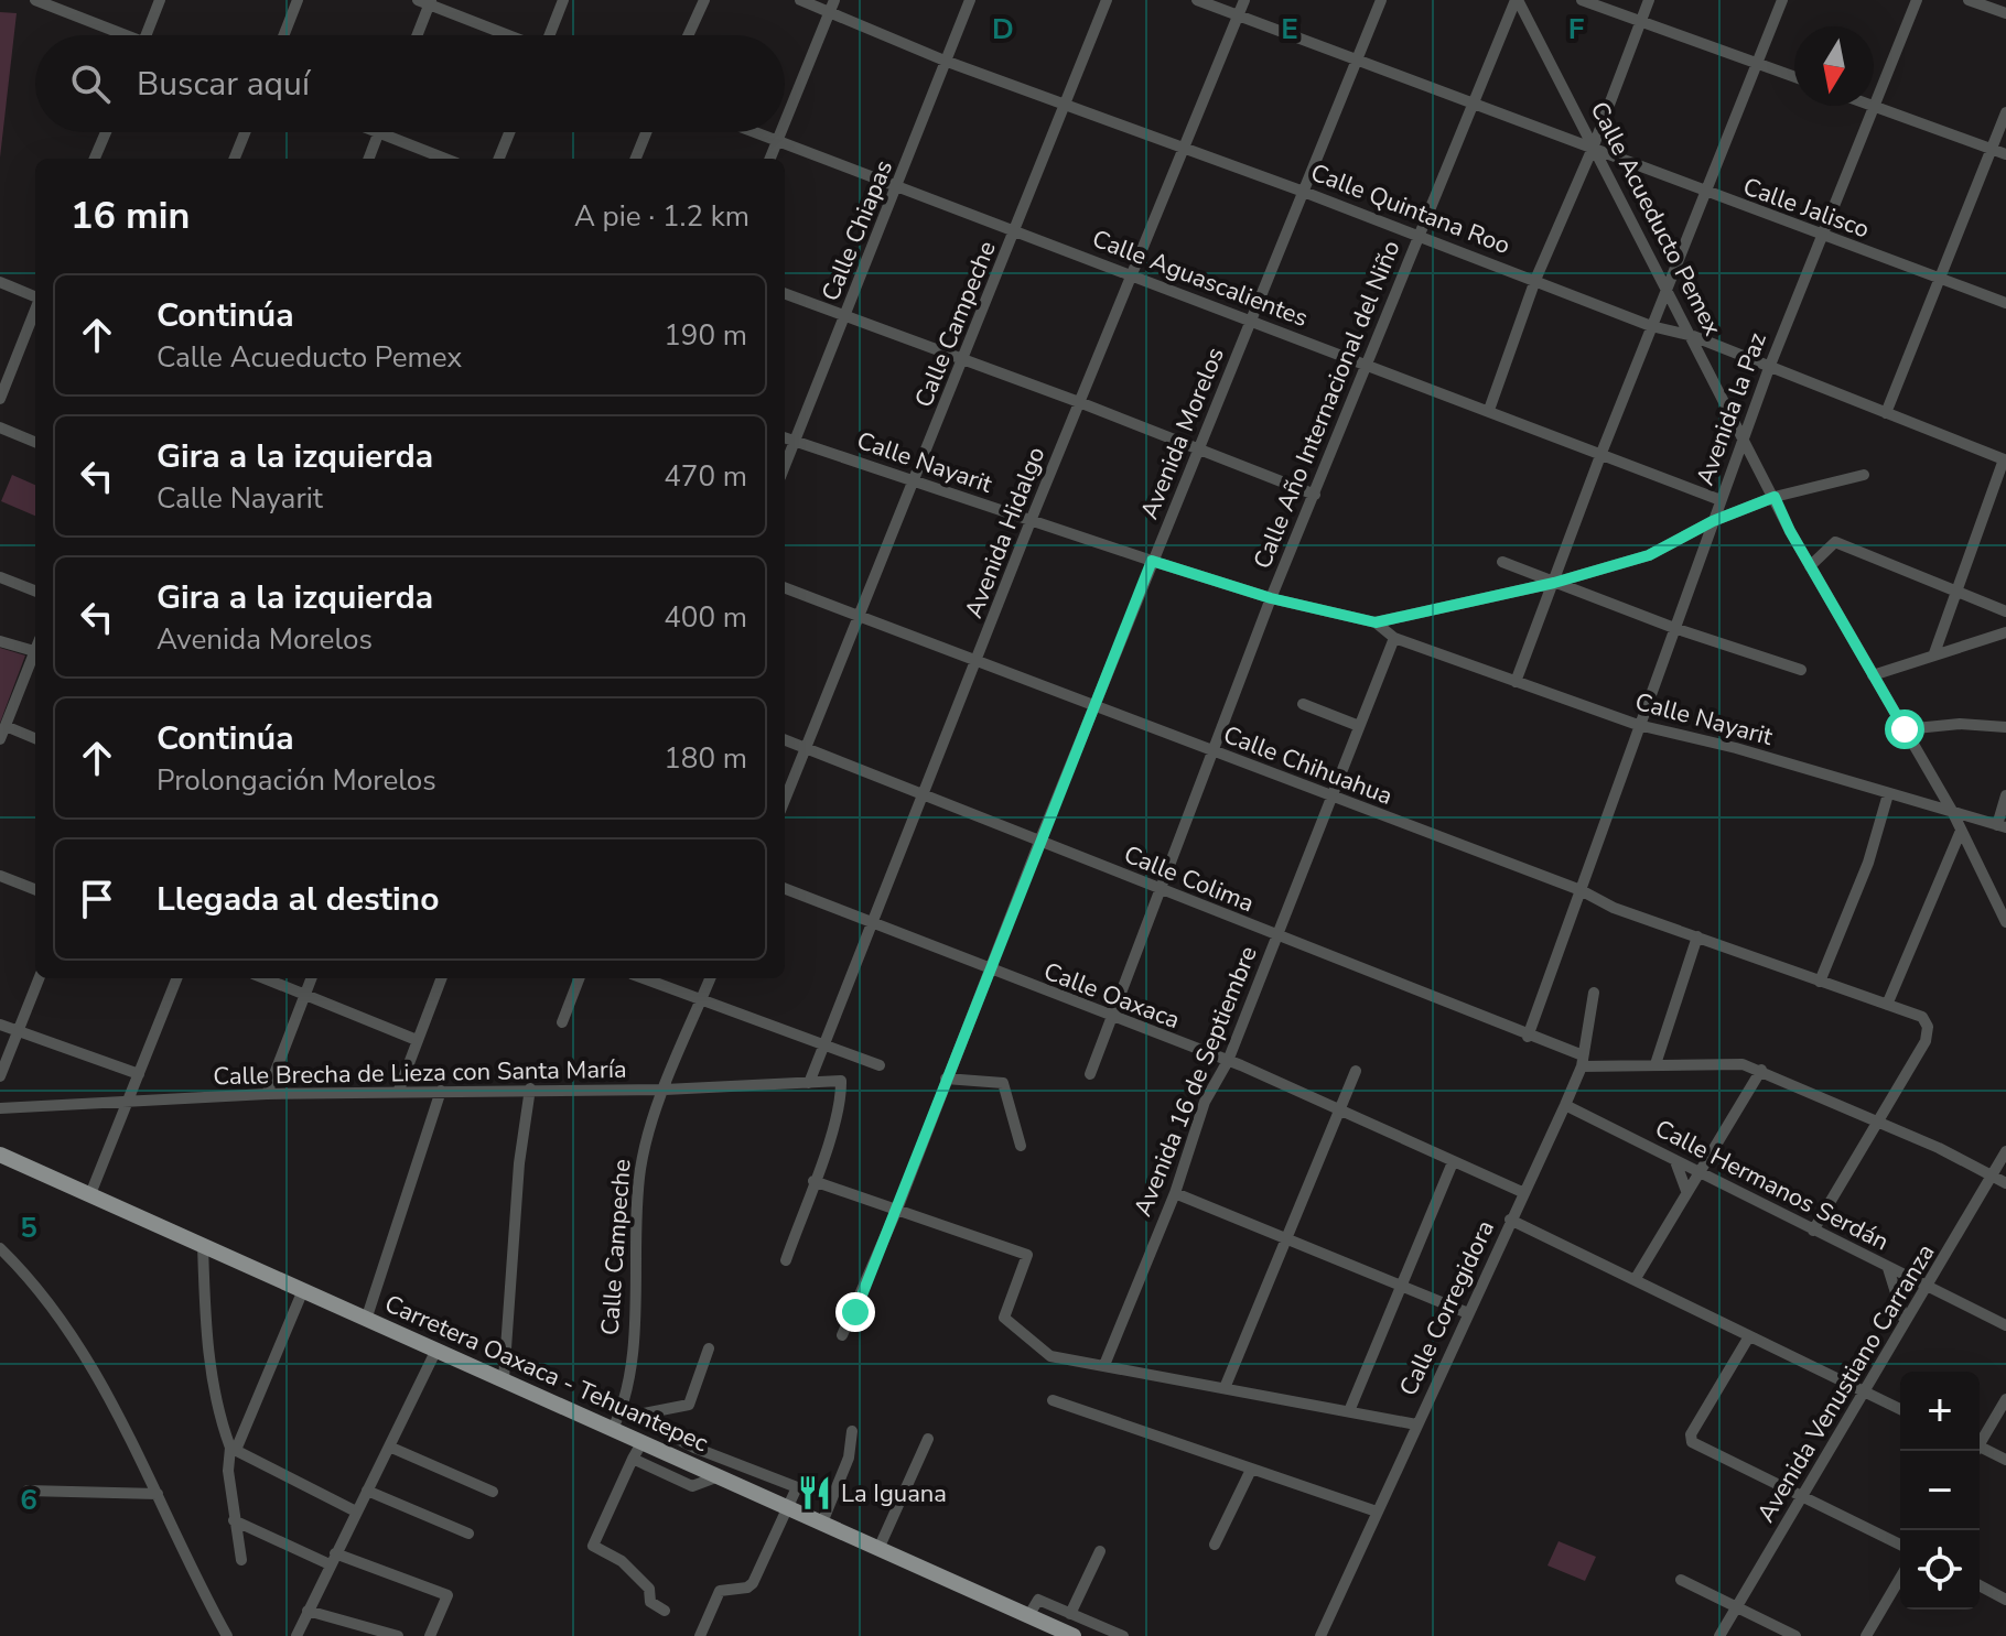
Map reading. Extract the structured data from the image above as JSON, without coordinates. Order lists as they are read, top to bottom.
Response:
{
  "streets": {
    "main road": ["Carretera Oaxaca - Tehuantepec"],
    "street": [
      "Calle Jalisco",
      "Calle Quintana Roo",
      "Calle Acueducto Pemex",
      "Calle Chiapas",
      "Calle Aguascalientes",
      "Calle Campeche",
      "Calle Año Internacional del Niño",
      "Avenida la Paz",
      "Avenida Morelos",
      "Calle Nayarit",
      "Avenida Hidalgo",
      "Calle Chihuahua",
      "Calle Colima",
      "Calle Oaxaca",
      "Calle Brecha de Lieza con Santa María",
      "Avenida 16 de Septiembre",
      "Calle Hermanos Serdán",
      "Calle Corregidora",
      "Avenida Venustiano Carranza"
    ]
  },
  "crossings": [
    ["Calle Jalisco", "Calle Acueducto Pemex"],
    ["Calle Jalisco", "Calle Año Internacional del Niño"],
    ["Calle Jalisco", "Avenida la Paz"],
    ["Calle Jalisco", "Avenida Morelos"],
    ["Calle Jalisco", "Avenida Hidalgo"],
    ["Calle Quintana Roo", "Calle Acueducto Pemex"],
    ["Calle Quintana Roo", "Calle Chiapas"],
    ["Calle Quintana Roo", "Calle Campeche"],
    ["Calle Quintana Roo", "Calle Año Internacional del Niño"],
    ["Calle Quintana Roo", "Avenida la Paz"],
    ["Calle Quintana Roo", "Avenida Morelos"],
    ["Calle Quintana Roo", "Avenida Hidalgo"],
    ["Calle Acueducto Pemex", "Calle Año Internacional del Niño"],
    ["Calle Acueducto Pemex", "Avenida la Paz"],
    ["Calle Acueducto Pemex", "Calle Nayarit"],
    ["Calle Chiapas", "Calle Aguascalientes"],
    ["Calle Chiapas", "Calle Nayarit"],
    ["Calle Aguascalientes", "Calle Campeche"],
    ["Calle Aguascalientes", "Calle Año Internacional del Niño"],
    ["Calle Aguascalientes", "Avenida la Paz"],
    ["Calle Aguascalientes", "Avenida Morelos"],
    ["Calle Aguascalientes", "Avenida Hidalgo"],
    ["Calle Campeche", "Calle Nayarit"],
    ["Calle Campeche", "Calle Chihuahua"],
    ["Calle Campeche", "Calle Colima"],
    ["Calle Campeche", "Calle Brecha de Lieza con Santa María"],
    ["Calle Campeche", "Carretera Oaxaca - Tehuantepec"],
    ["Calle Año Internacional del Niño", "Calle Nayarit"],
    ["Calle Año Internacional del Niño", "Calle Chihuahua"],
    ["Calle Año Internacional del Niño", "Calle Colima"],
    ["Calle Año Internacional del Niño", "Calle Oaxaca"],
    ["Avenida la Paz", "Calle Nayarit"],
    ["Avenida la Paz", "Calle Chihuahua"],
    ["Avenida la Paz", "Calle Colima"],
    ["Avenida Morelos", "Calle Nayarit"],
    ["Avenida Morelos", "Calle Chihuahua"],
    ["Avenida Morelos", "Calle Colima"],
    ["Avenida Morelos", "Calle Oaxaca"],
    ["Calle Nayarit", "Avenida Hidalgo"],
    ["Calle Nayarit", "Avenida 16 de Septiembre"],
    ["Avenida Hidalgo", "Calle Chihuahua"],
    ["Avenida Hidalgo", "Calle Colima"],
    ["Avenida Hidalgo", "Calle Oaxaca"],
    ["Avenida Hidalgo", "Calle Brecha de Lieza con Santa María"],
    ["Calle Chihuahua", "Avenida 16 de Septiembre"],
    ["Calle Colima", "Avenida 16 de Septiembre"],
    ["Calle Colima", "Calle Corregidora"],
    ["Calle Oaxaca", "Avenida 16 de Septiembre"],
    ["Calle Oaxaca", "Calle Corregidora"],
    ["Calle Hermanos Serdán", "Calle Corregidora"],
    ["Calle Hermanos Serdán", "Avenida Venustiano Carranza"]
  ],
  "places": {
    "restaurant": ["La Iguana"]
  },
  "north": "bottom",
  "page": {
    "search": "Buscar aquí",
    "heading": ["16 min", "A pie · 1.2 km"],
    "list": [
      ["Continúa", "Calle Acueducto Pemex", "190 m"],
      ["Gira a la izquierda", "Calle Nayarit", "470 m"],
      ["Gira a la izquierda", "Avenida Morelos", "400 m"],
      ["Continúa", "Prolongación Morelos", "180 m"],
      "Llegada al destino"
    ],
    "map_buttons": ["+", "−"]
  },
  "grid": {
    "columns": ["D", "E", "F"],
    "rows": ["5", "6"]
  }
}
